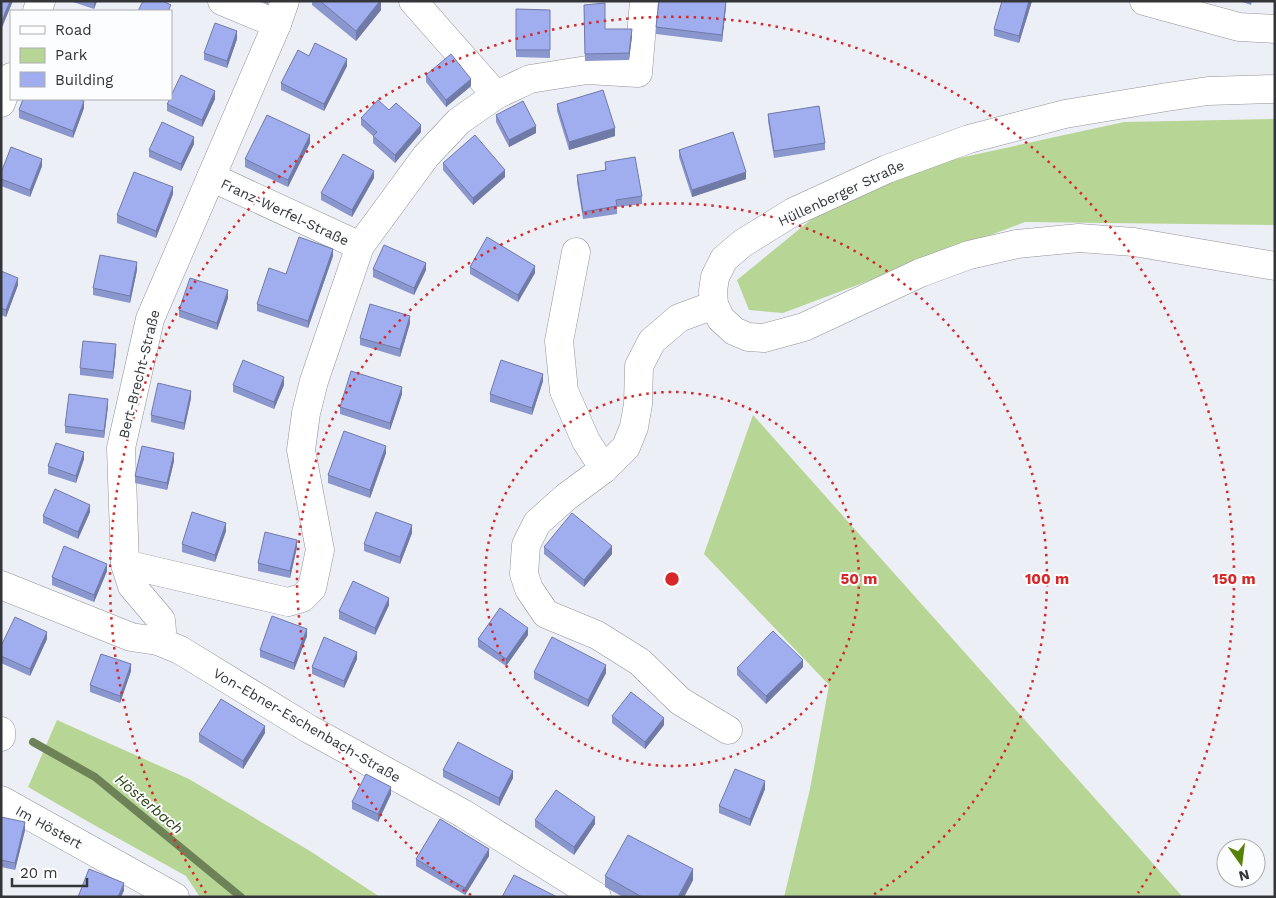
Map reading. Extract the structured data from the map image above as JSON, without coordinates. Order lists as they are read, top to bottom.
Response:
{
  "streets": {
    "street": [
      "Hüllenberger Straße",
      "Franz-Werfel-Straße",
      "Bert-Brecht-Straße",
      "Von-Ebner-Eschenbach-Straße",
      "Im Höstert"
    ]
  },
  "crossings": [
    ["Franz-Werfel-Straße", "Bert-Brecht-Straße"],
    ["Bert-Brecht-Straße", "Von-Ebner-Eschenbach-Straße"]
  ],
  "water": ["Hösterbach"],
  "legend": ["Road", "Park", "Building"],
  "scale_bar": "20 m",
  "north": "bottom",
  "rings": ["50 m", "100 m", "150 m"]
}
